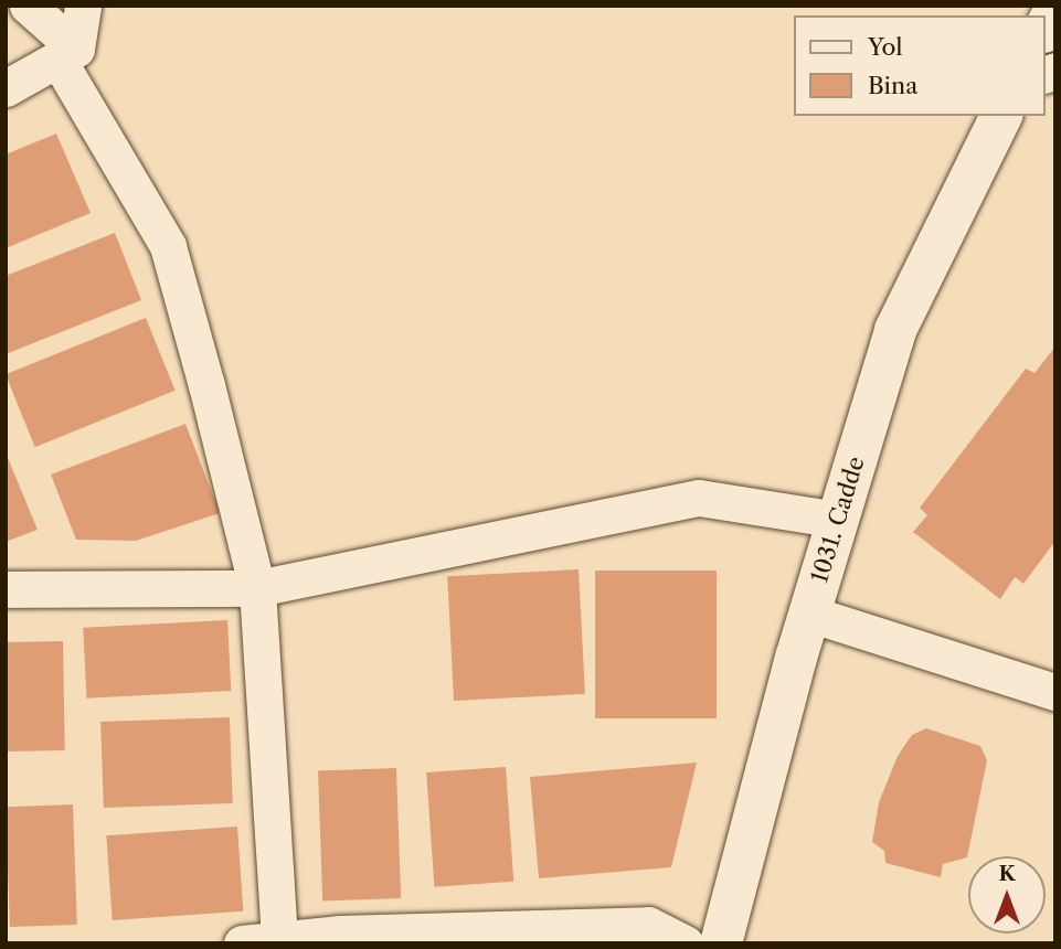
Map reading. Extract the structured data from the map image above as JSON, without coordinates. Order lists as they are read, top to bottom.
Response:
{
  "streets": {
    "street": ["1031. Cadde"]
  },
  "legend": ["Yol", "Bina"],
  "north": "top"
}
